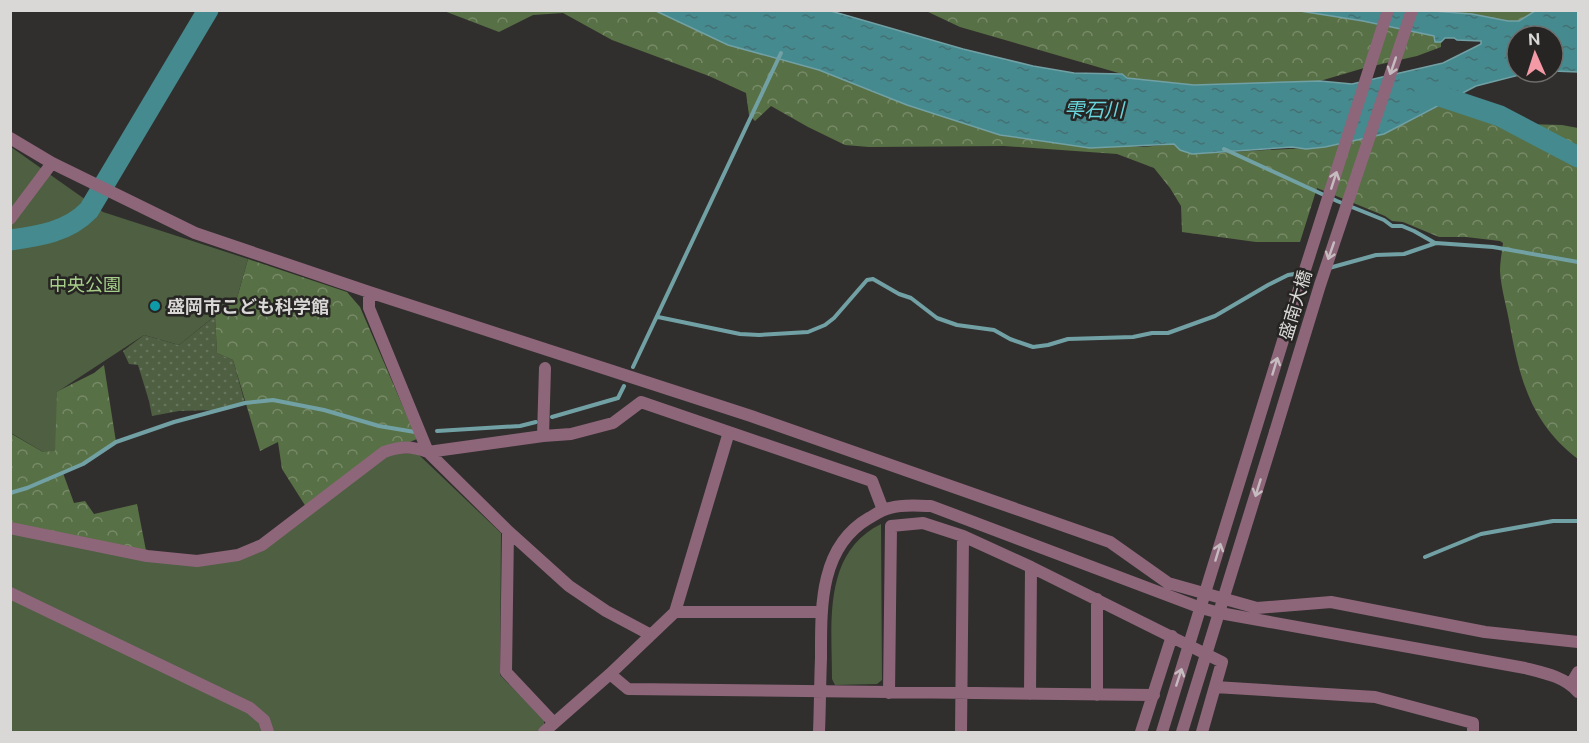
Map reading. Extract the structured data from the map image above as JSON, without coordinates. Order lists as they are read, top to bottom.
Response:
{
  "streets": {
    "street": ["盛南大橋"]
  },
  "water": ["雫石川"],
  "parks": ["中央公園"],
  "places": ["盛岡市こども科学館"],
  "north": "top"
}
